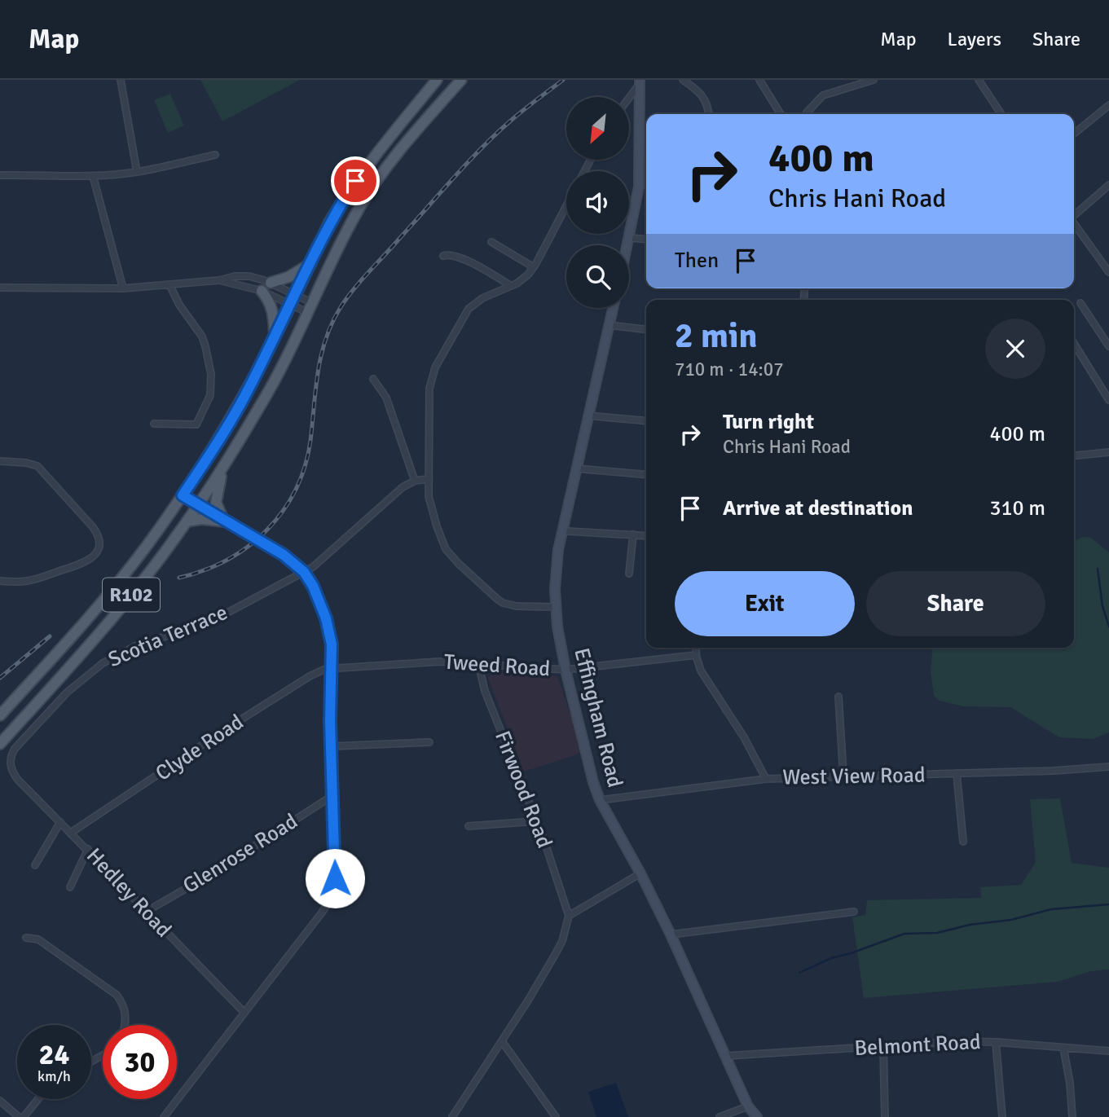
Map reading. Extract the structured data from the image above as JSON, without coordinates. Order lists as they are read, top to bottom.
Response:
{
  "streets": {
    "main road": ["R102"],
    "street": [
      "Scotia Terrace",
      "Tweed Road",
      "Effingham Road",
      "Clyde Road",
      "West View Road",
      "Firwood Road",
      "Glenrose Road",
      "Hedley Road",
      "Belmont Road"
    ]
  },
  "crossings": [
    ["Scotia Terrace", "Hedley Road"],
    ["Tweed Road", "Effingham Road"],
    ["Tweed Road", "Clyde Road"],
    ["Tweed Road", "Firwood Road"],
    ["Effingham Road", "West View Road"],
    ["Effingham Road", "Belmont Road"],
    ["Clyde Road", "Hedley Road"],
    ["Glenrose Road", "Hedley Road"]
  ],
  "north": "bottom left",
  "page": {
    "header": "Map",
    "nav": ["Map", "Layers", "Share"],
    "turn": ["400 m", "Chris Hani Road"],
    "then": "Then",
    "heading": ["2 min", "710 m · 14:07"],
    "list": [
      {
        "name": "Turn right",
        "note": "Chris Hani Road",
        "value": "400 m"
      },
      {
        "name": "Arrive at destination",
        "value": "310 m"
      }
    ],
    "buttons": ["Exit", "Share"],
    "speed": "24 km/h",
    "limit": "30"
  }
}
